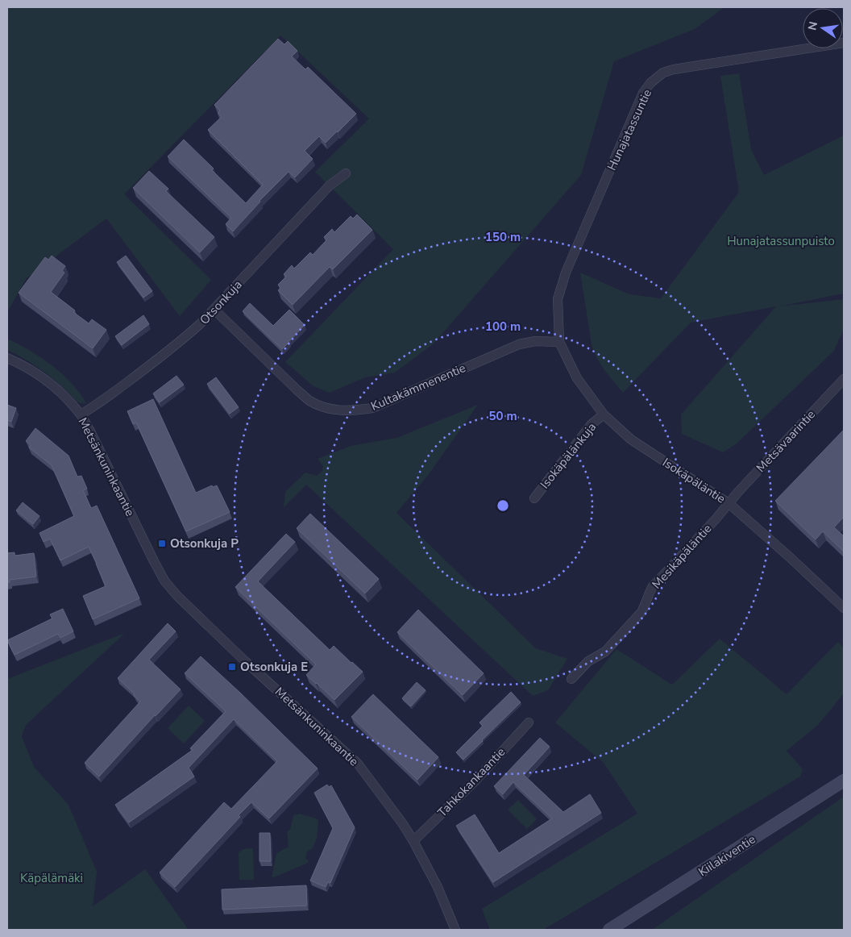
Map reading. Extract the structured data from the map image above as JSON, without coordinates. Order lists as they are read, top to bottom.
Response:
{
  "streets": {
    "street": [
      "Hunajatassuntie",
      "Otsonkuja",
      "Kultakämmenentie",
      "Metsävaarintie",
      "Isokäpälänkuja",
      "Metsänkuninkaantie",
      "Isokäpäläntie",
      "Mesikäpäläntie",
      "Tahkokankaantie",
      "Kiilakiventie"
    ]
  },
  "crossings": [
    ["Hunajatassuntie", "Kultakämmenentie"],
    ["Hunajatassuntie", "Isokäpäläntie"],
    ["Otsonkuja", "Kultakämmenentie"],
    ["Otsonkuja", "Metsänkuninkaantie"],
    ["Kultakämmenentie", "Isokäpäläntie"],
    ["Metsävaarintie", "Isokäpäläntie"],
    ["Metsävaarintie", "Mesikäpäläntie"],
    ["Isokäpälänkuja", "Isokäpäläntie"],
    ["Metsänkuninkaantie", "Tahkokankaantie"],
    ["Isokäpäläntie", "Mesikäpäläntie"]
  ],
  "parks": ["Hunajatassunpuisto", "Käpälämäki"],
  "places": {
    "transit": ["Otsonkuja P", "Otsonkuja E"]
  },
  "north": "left",
  "rings": ["150 m", "100 m", "50 m"]
}
